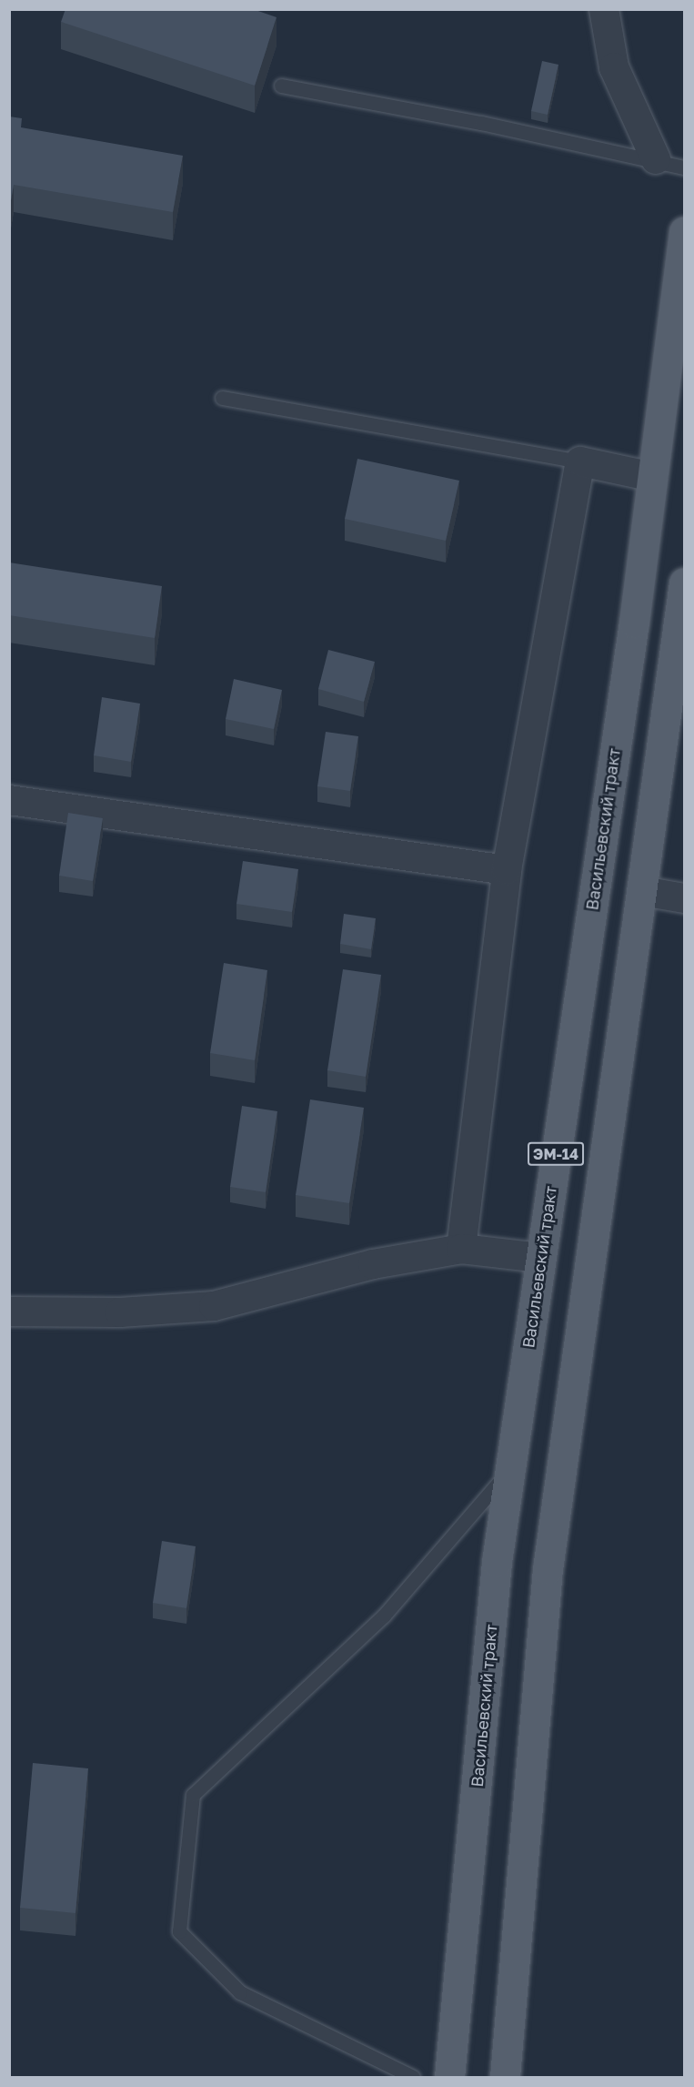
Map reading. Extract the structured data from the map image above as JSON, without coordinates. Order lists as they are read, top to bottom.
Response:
{
  "streets": {
    "main road": ["Васильевский тракт", "ЭМ-14"]
  }
}
